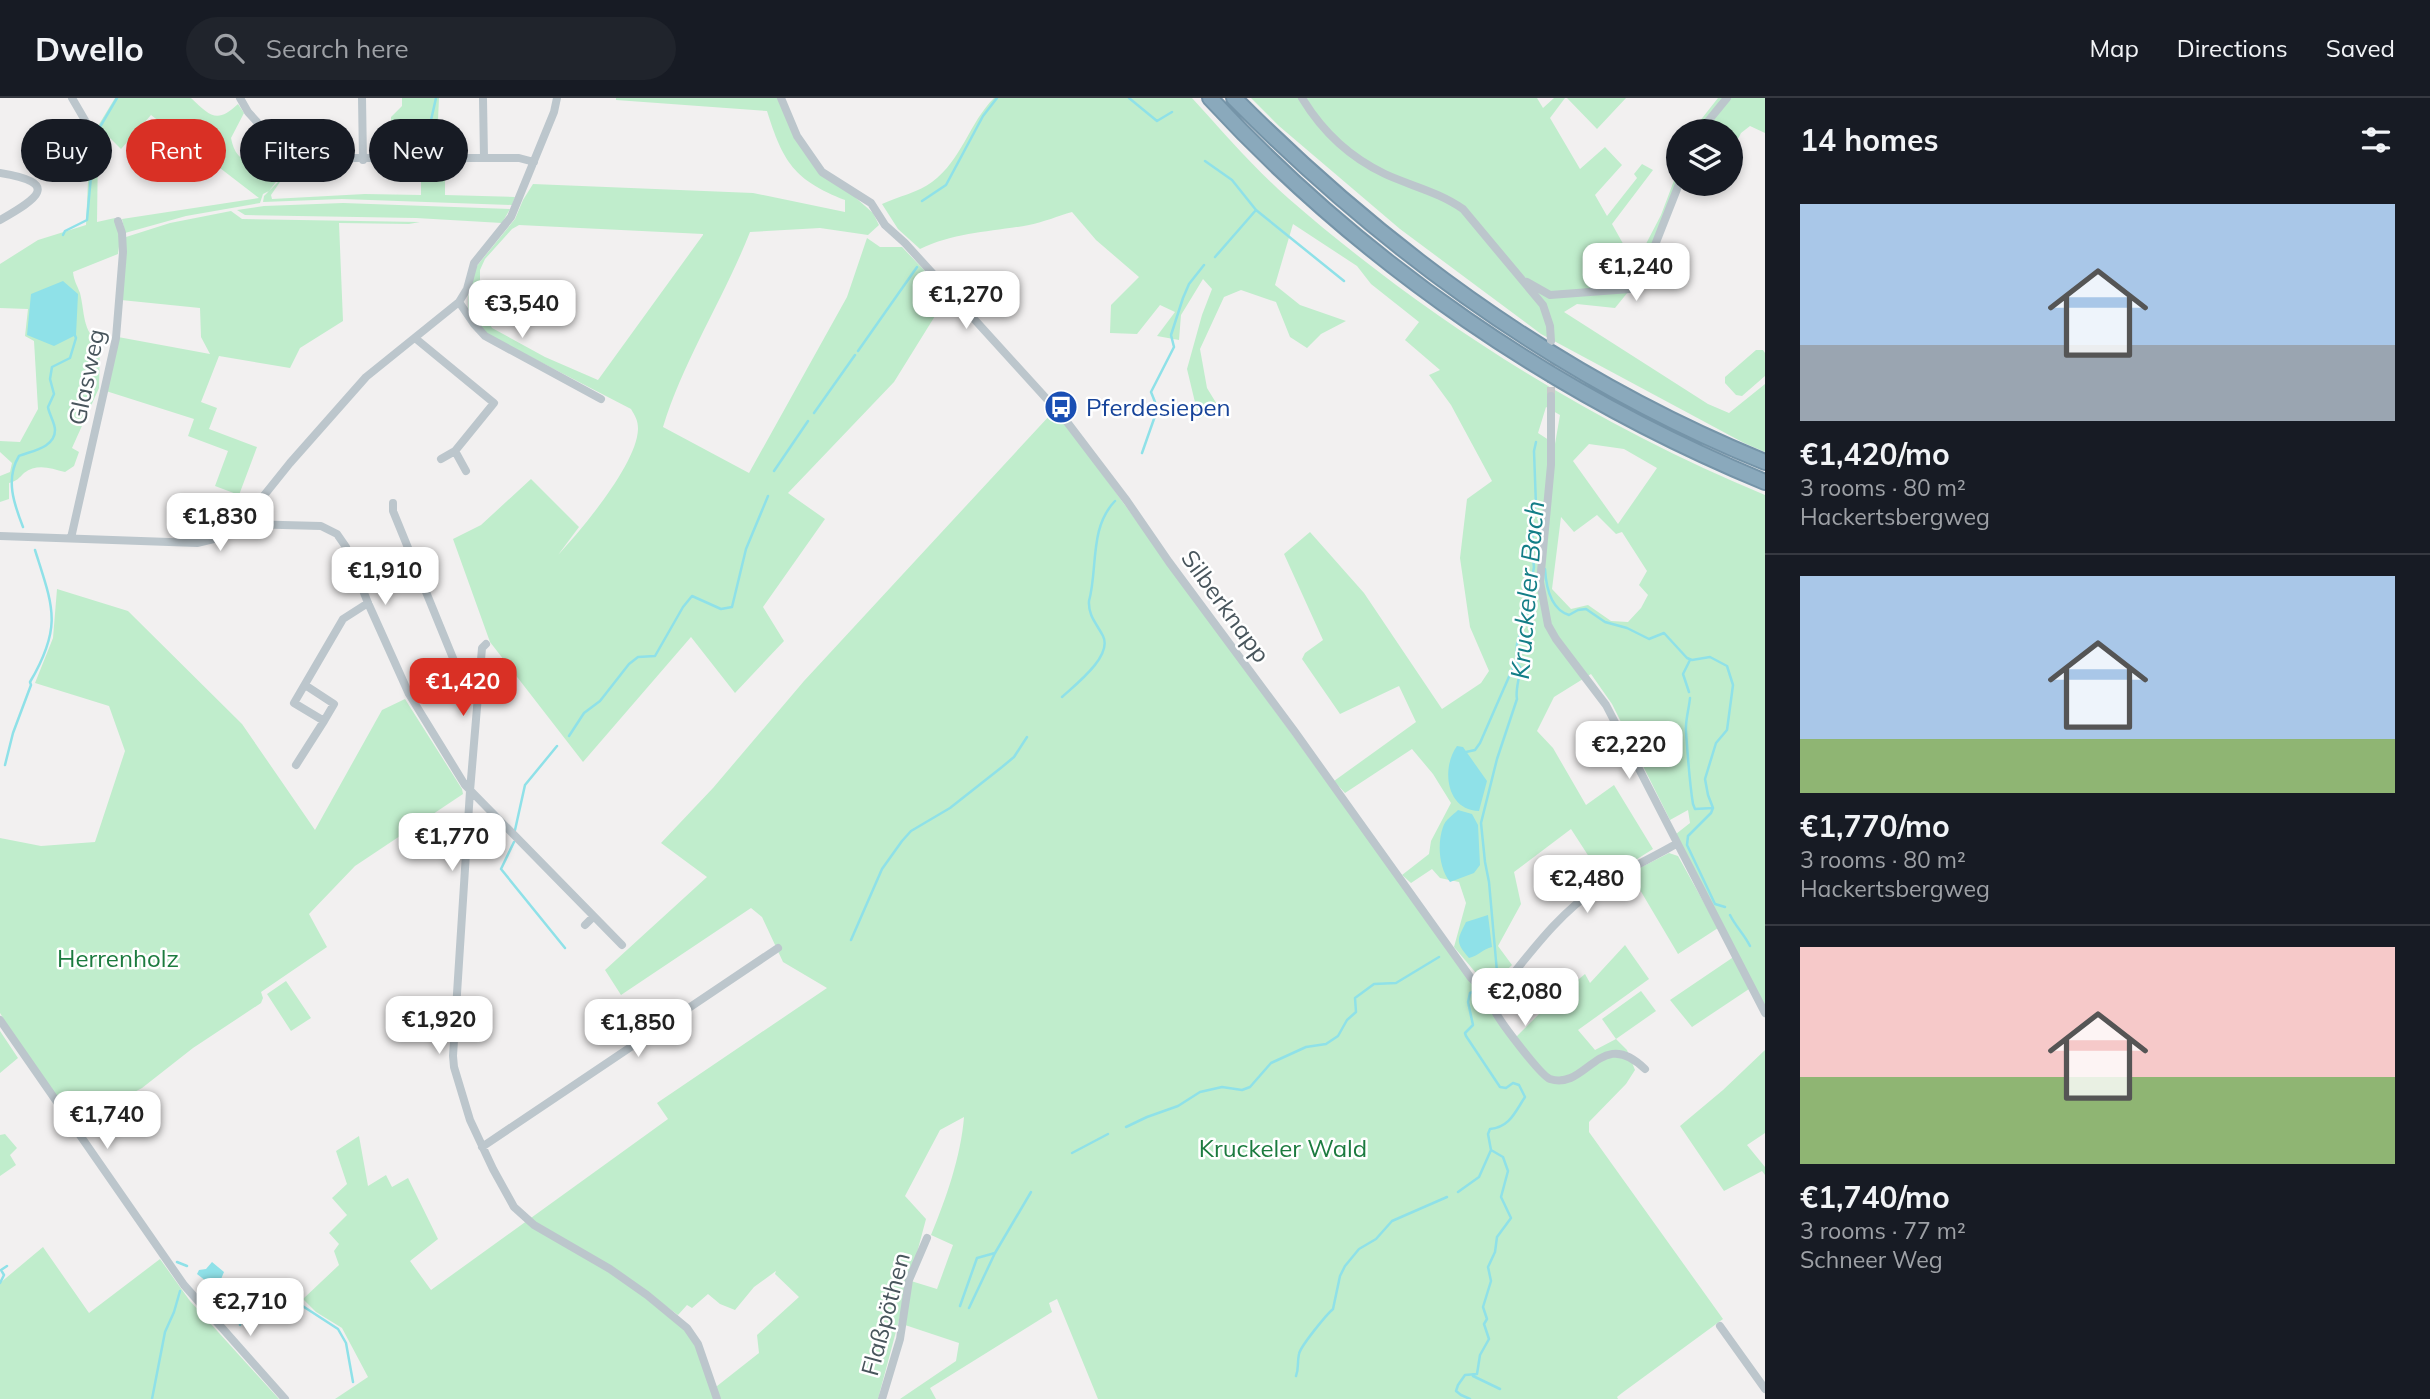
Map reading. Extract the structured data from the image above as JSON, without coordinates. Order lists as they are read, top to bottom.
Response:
{
  "streets": {
    "street": ["Glasweg", "Silberknapp", "Flaßpöthen"]
  },
  "water": ["Kruckeler Bach"],
  "parks": ["Herrenholz", "Kruckeler Wald"],
  "places": {
    "bus stop": ["Pferdesiepen"]
  },
  "page": {
    "header": "Dwello",
    "search": "Search here",
    "nav": ["Map", "Directions", "Saved"],
    "heading": "14 homes",
    "chip": [
      "Buy",
      "Rent",
      "Filters",
      "New"
    ],
    "list": [
      {
        "name": "€1,420/mo",
        "note": "3 rooms · 80 m² · Hackertsbergweg"
      },
      {
        "name": "€1,770/mo",
        "note": "3 rooms · 80 m² · Hackertsbergweg"
      },
      {
        "name": "€1,740/mo",
        "note": "3 rooms · 77 m² · Schneer Weg"
      }
    ],
    "price": [
      "€1,240",
      "€1,270",
      "€3,540",
      "€1,830",
      "€1,910",
      "€1,420",
      "€2,220",
      "€1,770",
      "€2,480",
      "€2,080",
      "€1,920",
      "€1,850",
      "€1,740",
      "€2,710"
    ]
  }
}
